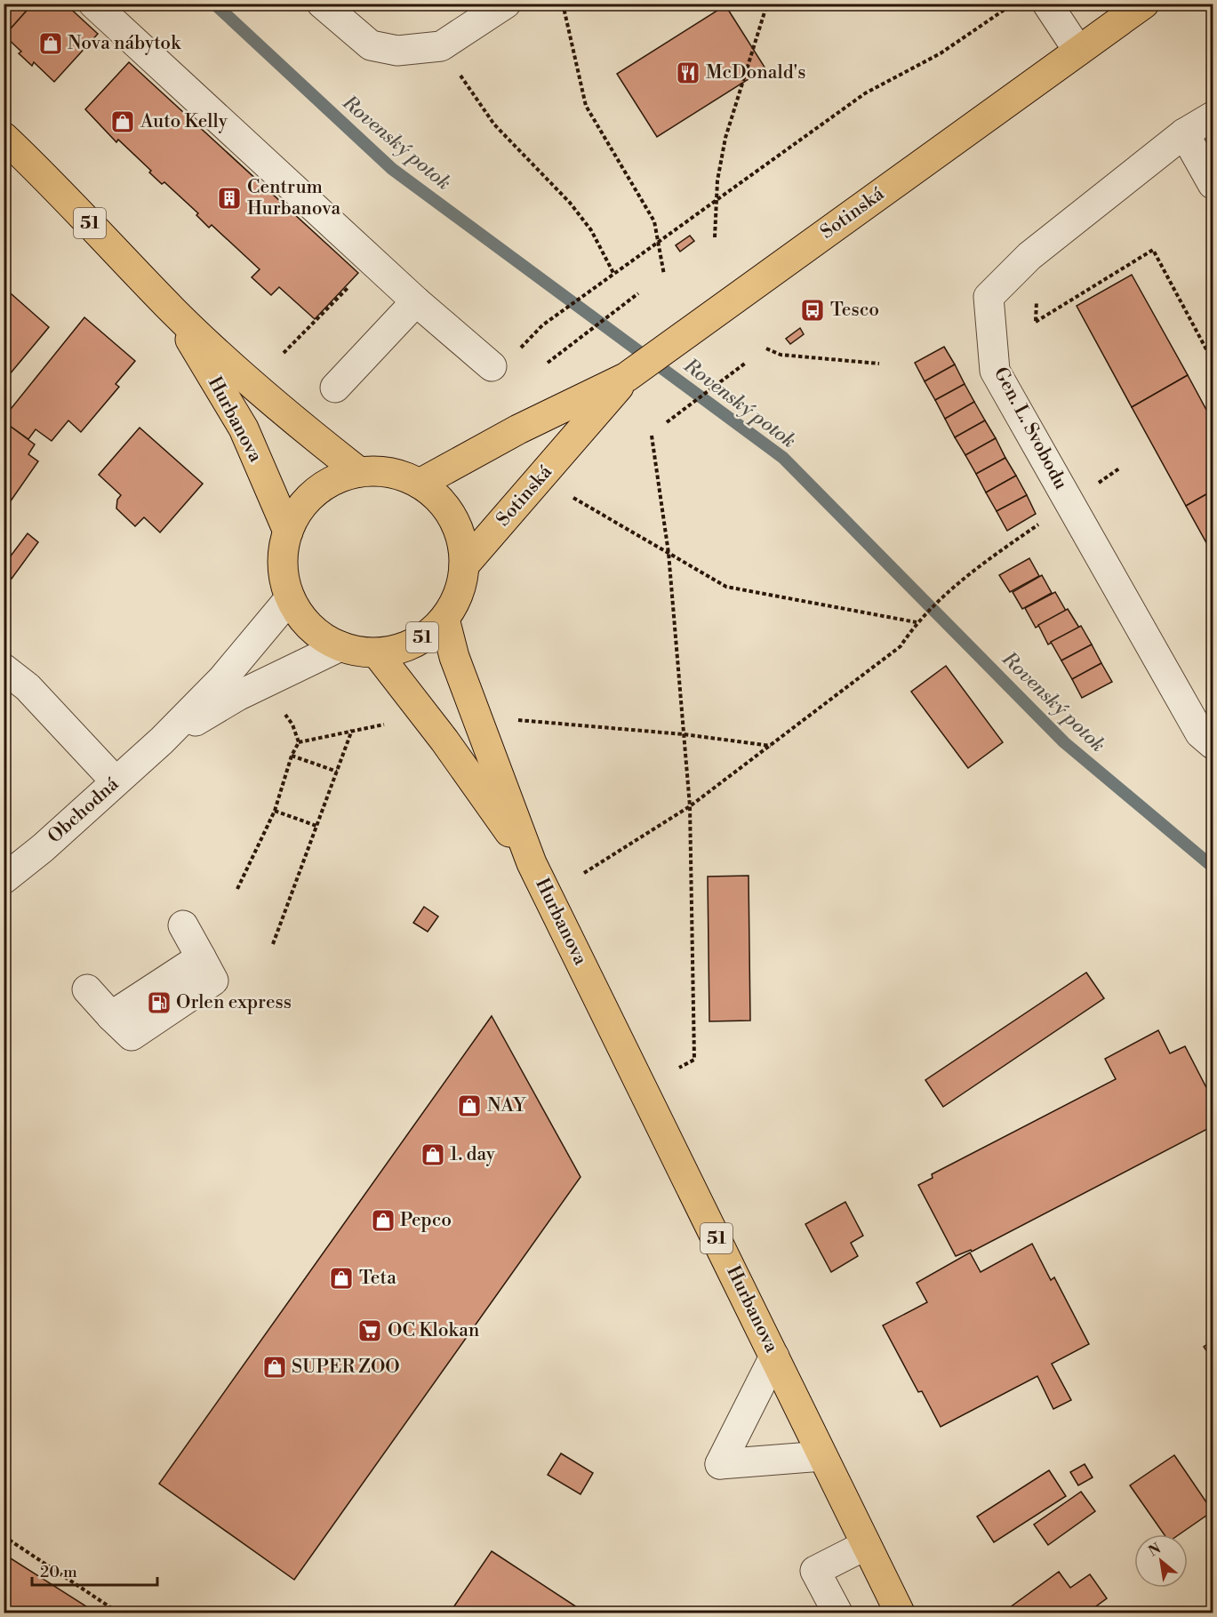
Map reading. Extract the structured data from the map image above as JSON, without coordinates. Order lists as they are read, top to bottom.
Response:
{
  "streets": {
    "main road": ["Sotinská", "51", "Hurbanova"],
    "street": ["Gen. L. Svobodu", "Obchodná"]
  },
  "crossings": [
    ["Sotinská", "51"],
    ["Sotinská", "Hurbanova"],
    ["Sotinská", "Obchodná"],
    ["51", "Hurbanova"],
    ["51", "Obchodná"],
    ["Hurbanova", "Obchodná"]
  ],
  "water": ["Rovenský potok"],
  "places": {
    "shop": [
      "Nova nábytok",
      "Auto Kelly",
      "NAY",
      "1. day",
      "Pepco",
      "Teta",
      "SUPER ZOO"
    ],
    "restaurant": ["McDonald's"],
    "building": ["Centrum Hurbanova"],
    "bus stop": ["Tesco"],
    "fuel station": ["Orlen express"],
    "supermarket": ["OC Klokan"]
  },
  "scale_bar": "20 m",
  "north": "top left"
}
